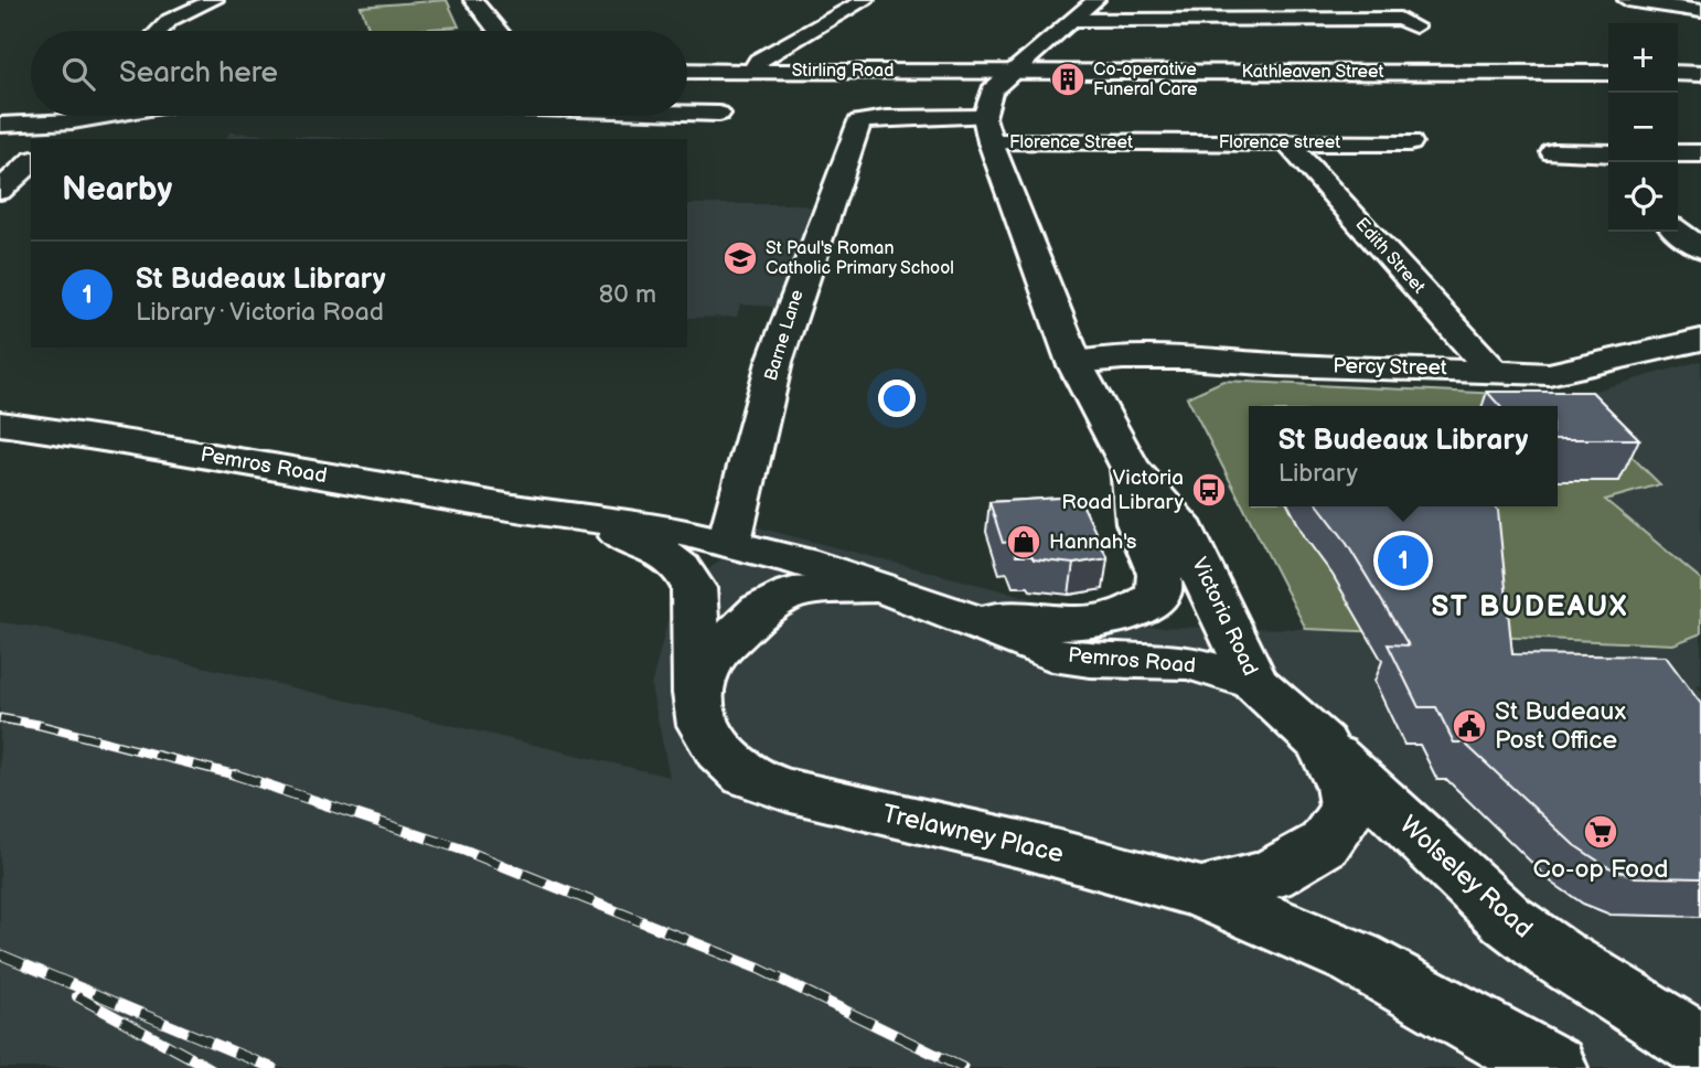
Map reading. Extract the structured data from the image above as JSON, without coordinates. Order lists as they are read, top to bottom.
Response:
{
  "streets": {
    "street": [
      "Stirling Road",
      "Kathleaven Street",
      "Florence Street",
      "Florence street",
      "Edith Street",
      "Barne Lane",
      "Percy Street",
      "Pemros Road",
      "Victoria Road",
      "Trelawney Place",
      "Wolseley Road"
    ]
  },
  "crossings": [
    ["Stirling Road", "Kathleaven Street"],
    ["Florence Street", "Florence street"],
    ["Florence Street", "Barne Lane"],
    ["Florence Street", "Victoria Road"],
    ["Florence street", "Edith Street"],
    ["Edith Street", "Percy Street"],
    ["Barne Lane", "Pemros Road"],
    ["Barne Lane", "Victoria Road"],
    ["Percy Street", "Victoria Road"],
    ["Pemros Road", "Victoria Road"],
    ["Pemros Road", "Trelawney Place"],
    ["Victoria Road", "Trelawney Place"],
    ["Victoria Road", "Wolseley Road"]
  ],
  "districts": ["ST BUDEAUX"],
  "places": {
    "building": ["Co-operative Funeral Care"],
    "school or university": ["St Paul's Roman Catholic Primary School"],
    "bus stop": ["Victoria Road Library"],
    "shop": ["Hannah's"],
    "public building": ["St Budeaux Post Office"],
    "supermarket": ["Co-op Food"]
  },
  "page": {
    "map_buttons": ["+", "−"],
    "search": "Search here",
    "heading": "Nearby",
    "list": [
      {
        "mark": "1",
        "name": "St Budeaux Library",
        "note": "Library · Victoria Road",
        "value": "80 m"
      }
    ],
    "popup": ["St Budeaux Library", "Library"],
    "pins": "1"
  }
}
